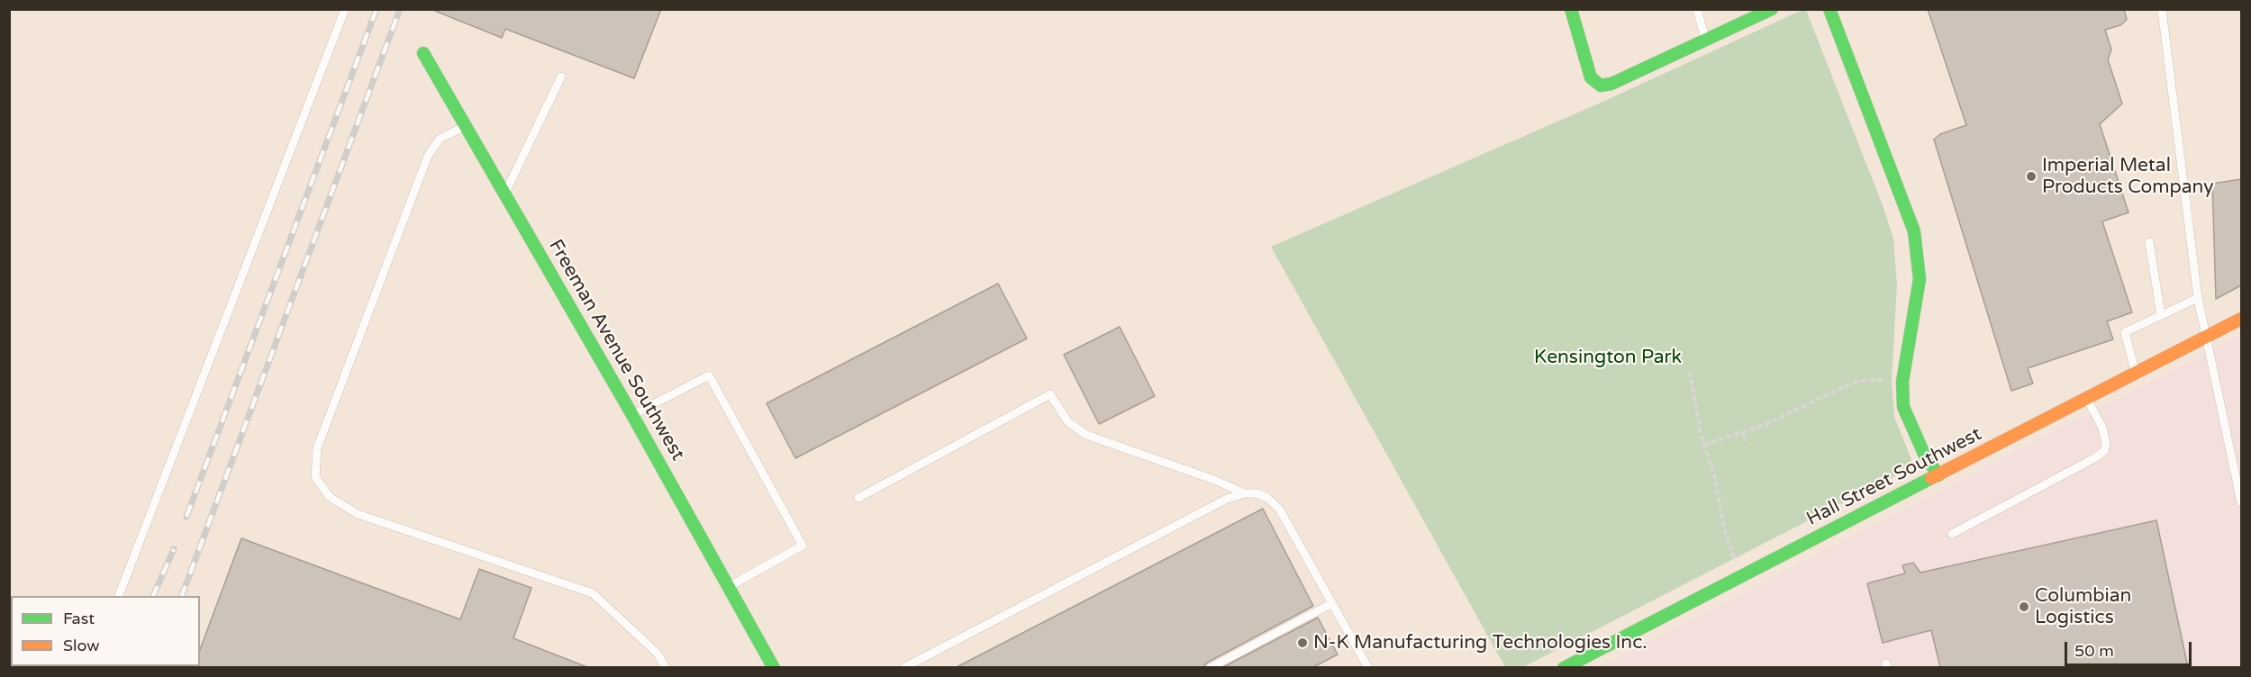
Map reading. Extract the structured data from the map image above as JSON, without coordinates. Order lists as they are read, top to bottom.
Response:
{
  "streets": {
    "street": ["Freeman Avenue Southwest", "Hall Street Southwest"]
  },
  "parks": ["Kensington Park"],
  "places": ["Imperial Metal Products Company", "Columbian Logistics", "N-K Manufacturing Technologies Inc."],
  "legend": ["Fast", "Slow"],
  "scale_bar": "50 m"
}
